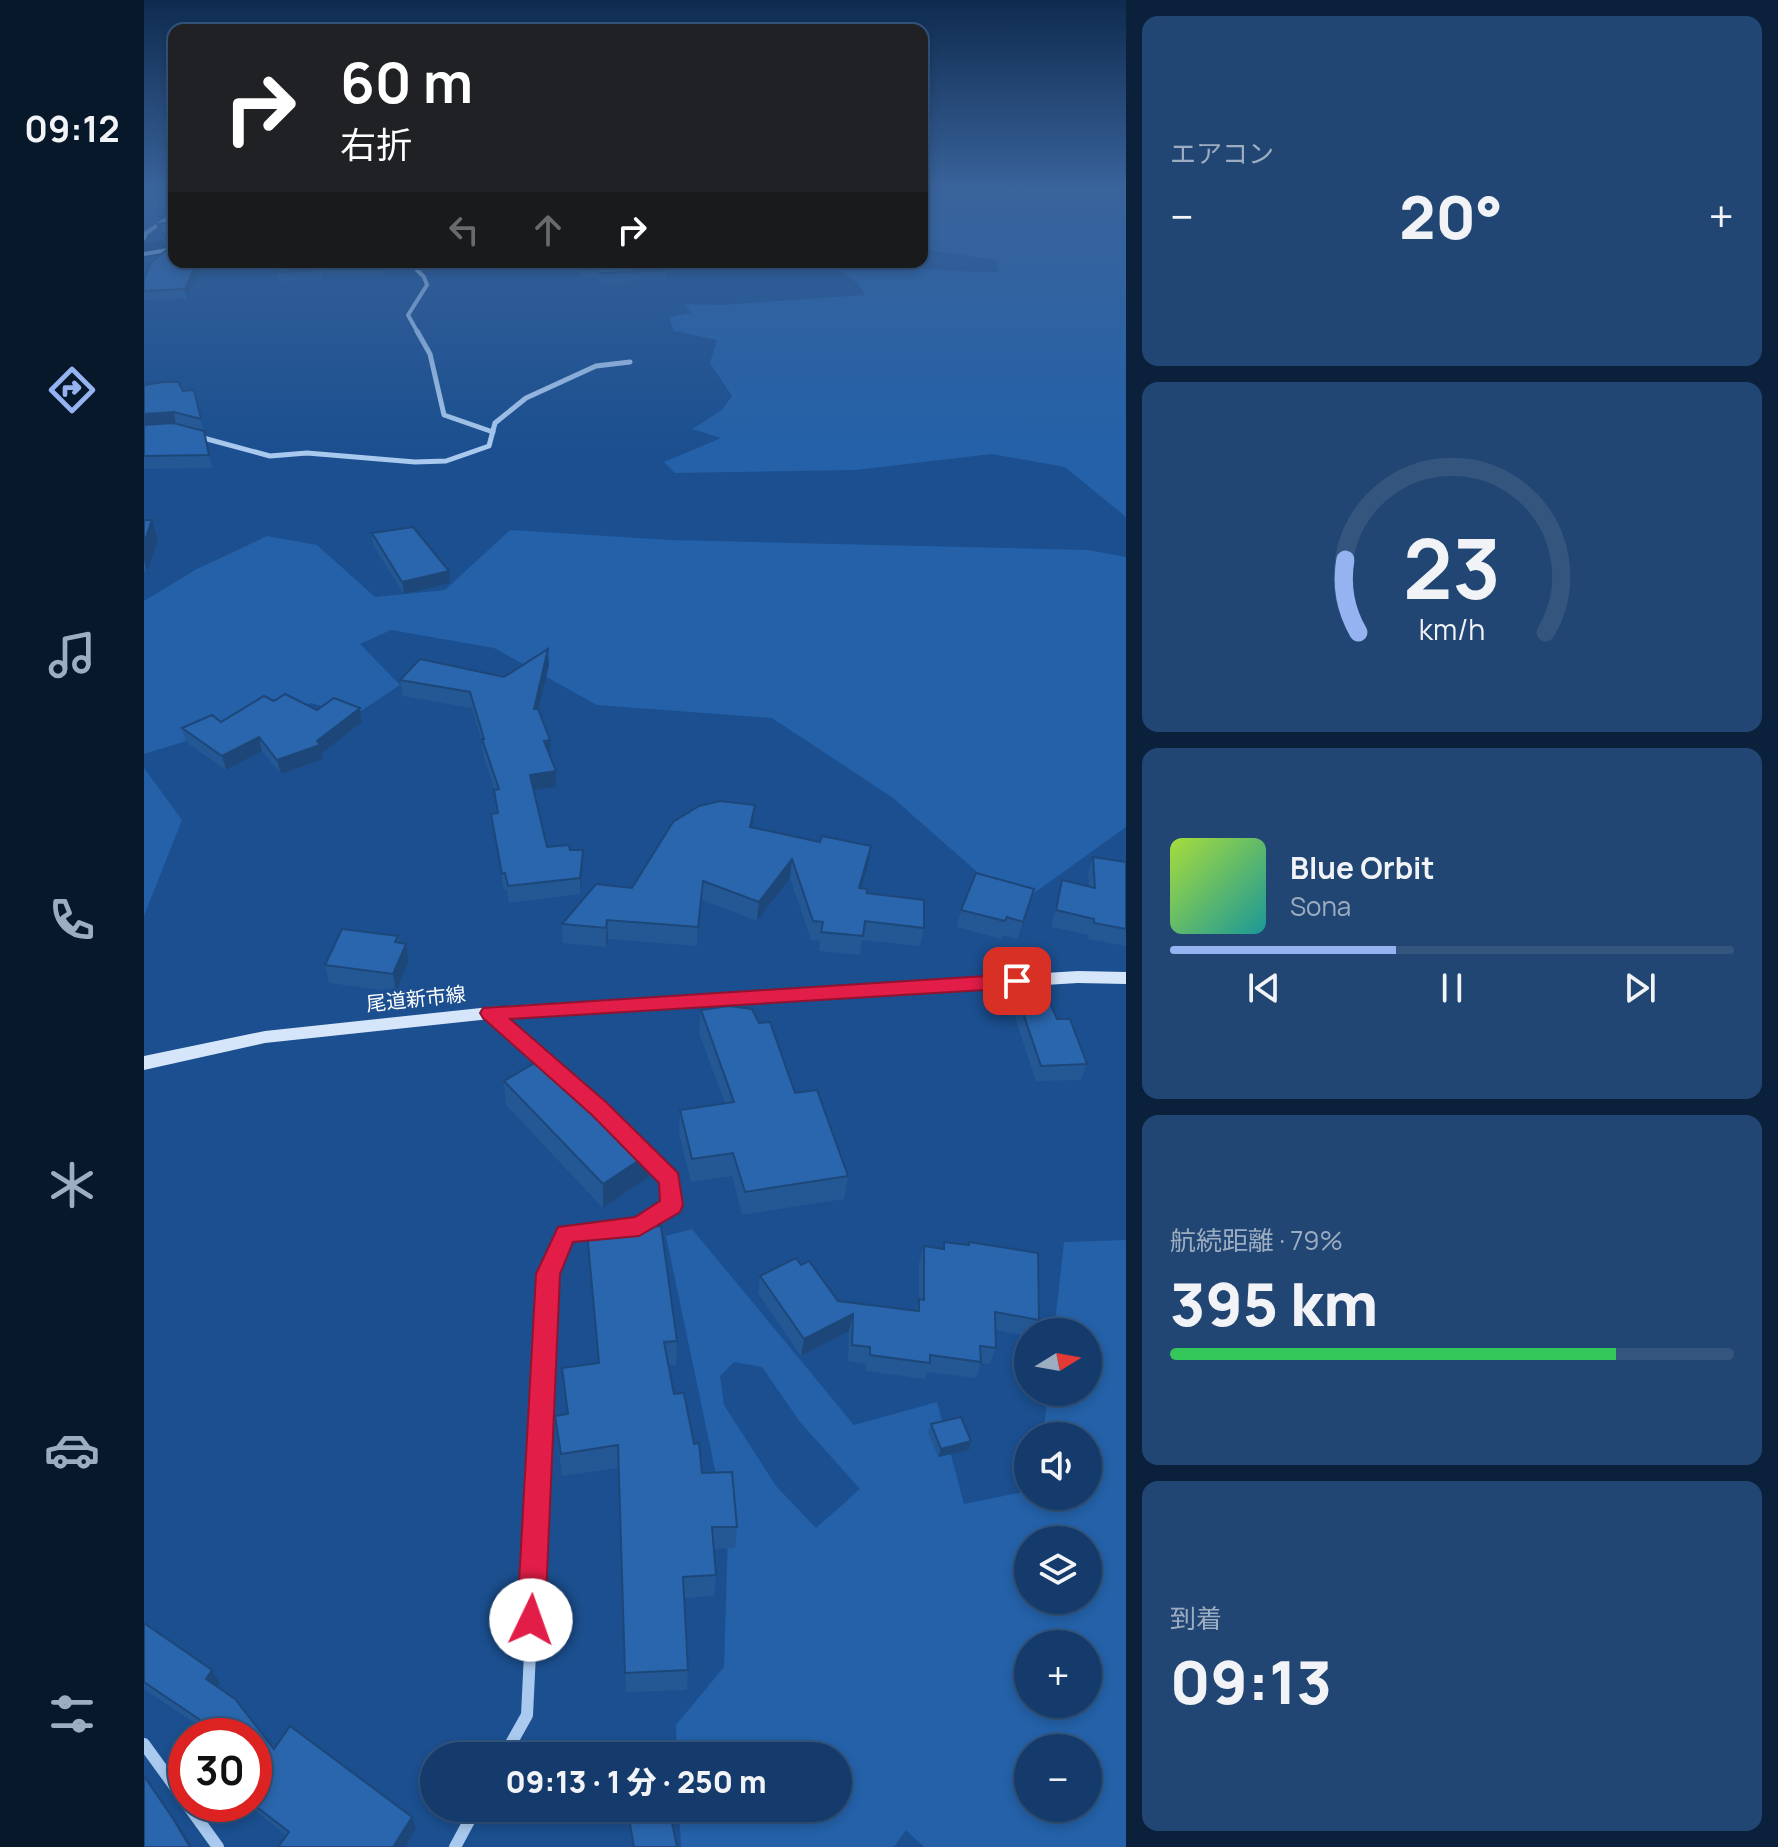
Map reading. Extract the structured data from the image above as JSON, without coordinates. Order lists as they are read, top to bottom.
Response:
{
  "streets": {
    "main road": ["尾道新市線"]
  },
  "north": "right",
  "page": {
    "tabs": "09:12",
    "tile": [
      "エアコン",
      ["航続距離 · 79%", "395 km"],
      ["到着", "09:13"]
    ],
    "turn": ["60 m", "右折"],
    "heat": ["−", "20°", "+"],
    "song": ["Blue Orbit", "Sona"],
    "map_buttons": ["+", "−"],
    "limit": "30",
    "trip": "09:13 · 1 分 · 250 m",
    "gauge": ["23", "km/h"]
  }
}
